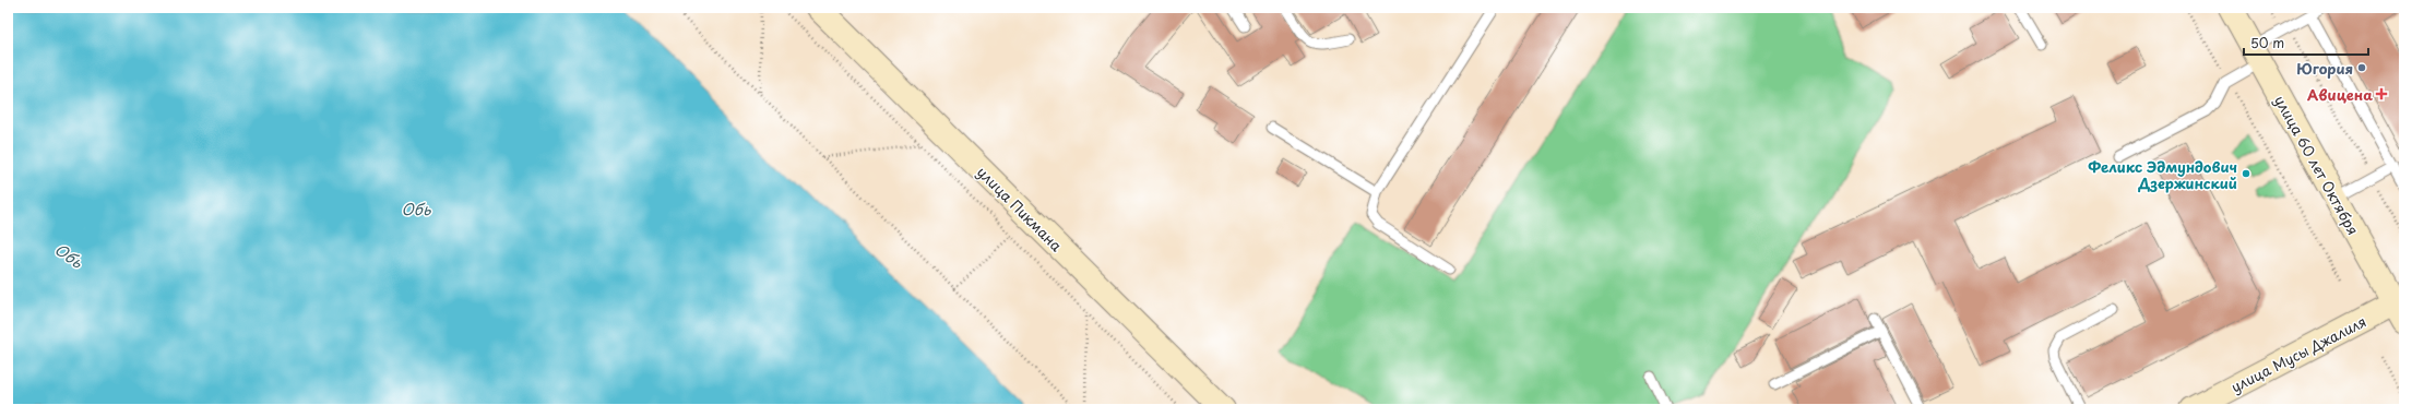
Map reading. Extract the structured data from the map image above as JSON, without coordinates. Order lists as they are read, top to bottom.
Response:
{
  "streets": {
    "street": ["улица 60 лет Октября", "улица Пикмана", "улица Мусы Джалиля"]
  },
  "crossings": [
    ["улица 60 лет Октября", "улица Мусы Джалиля"]
  ],
  "water": ["Обь"],
  "places": {
    "other": ["Югория", "Феликс Эдмундович Дзержинский"],
    "health": ["Авицена"]
  },
  "scale_bar": "50 m"
}
